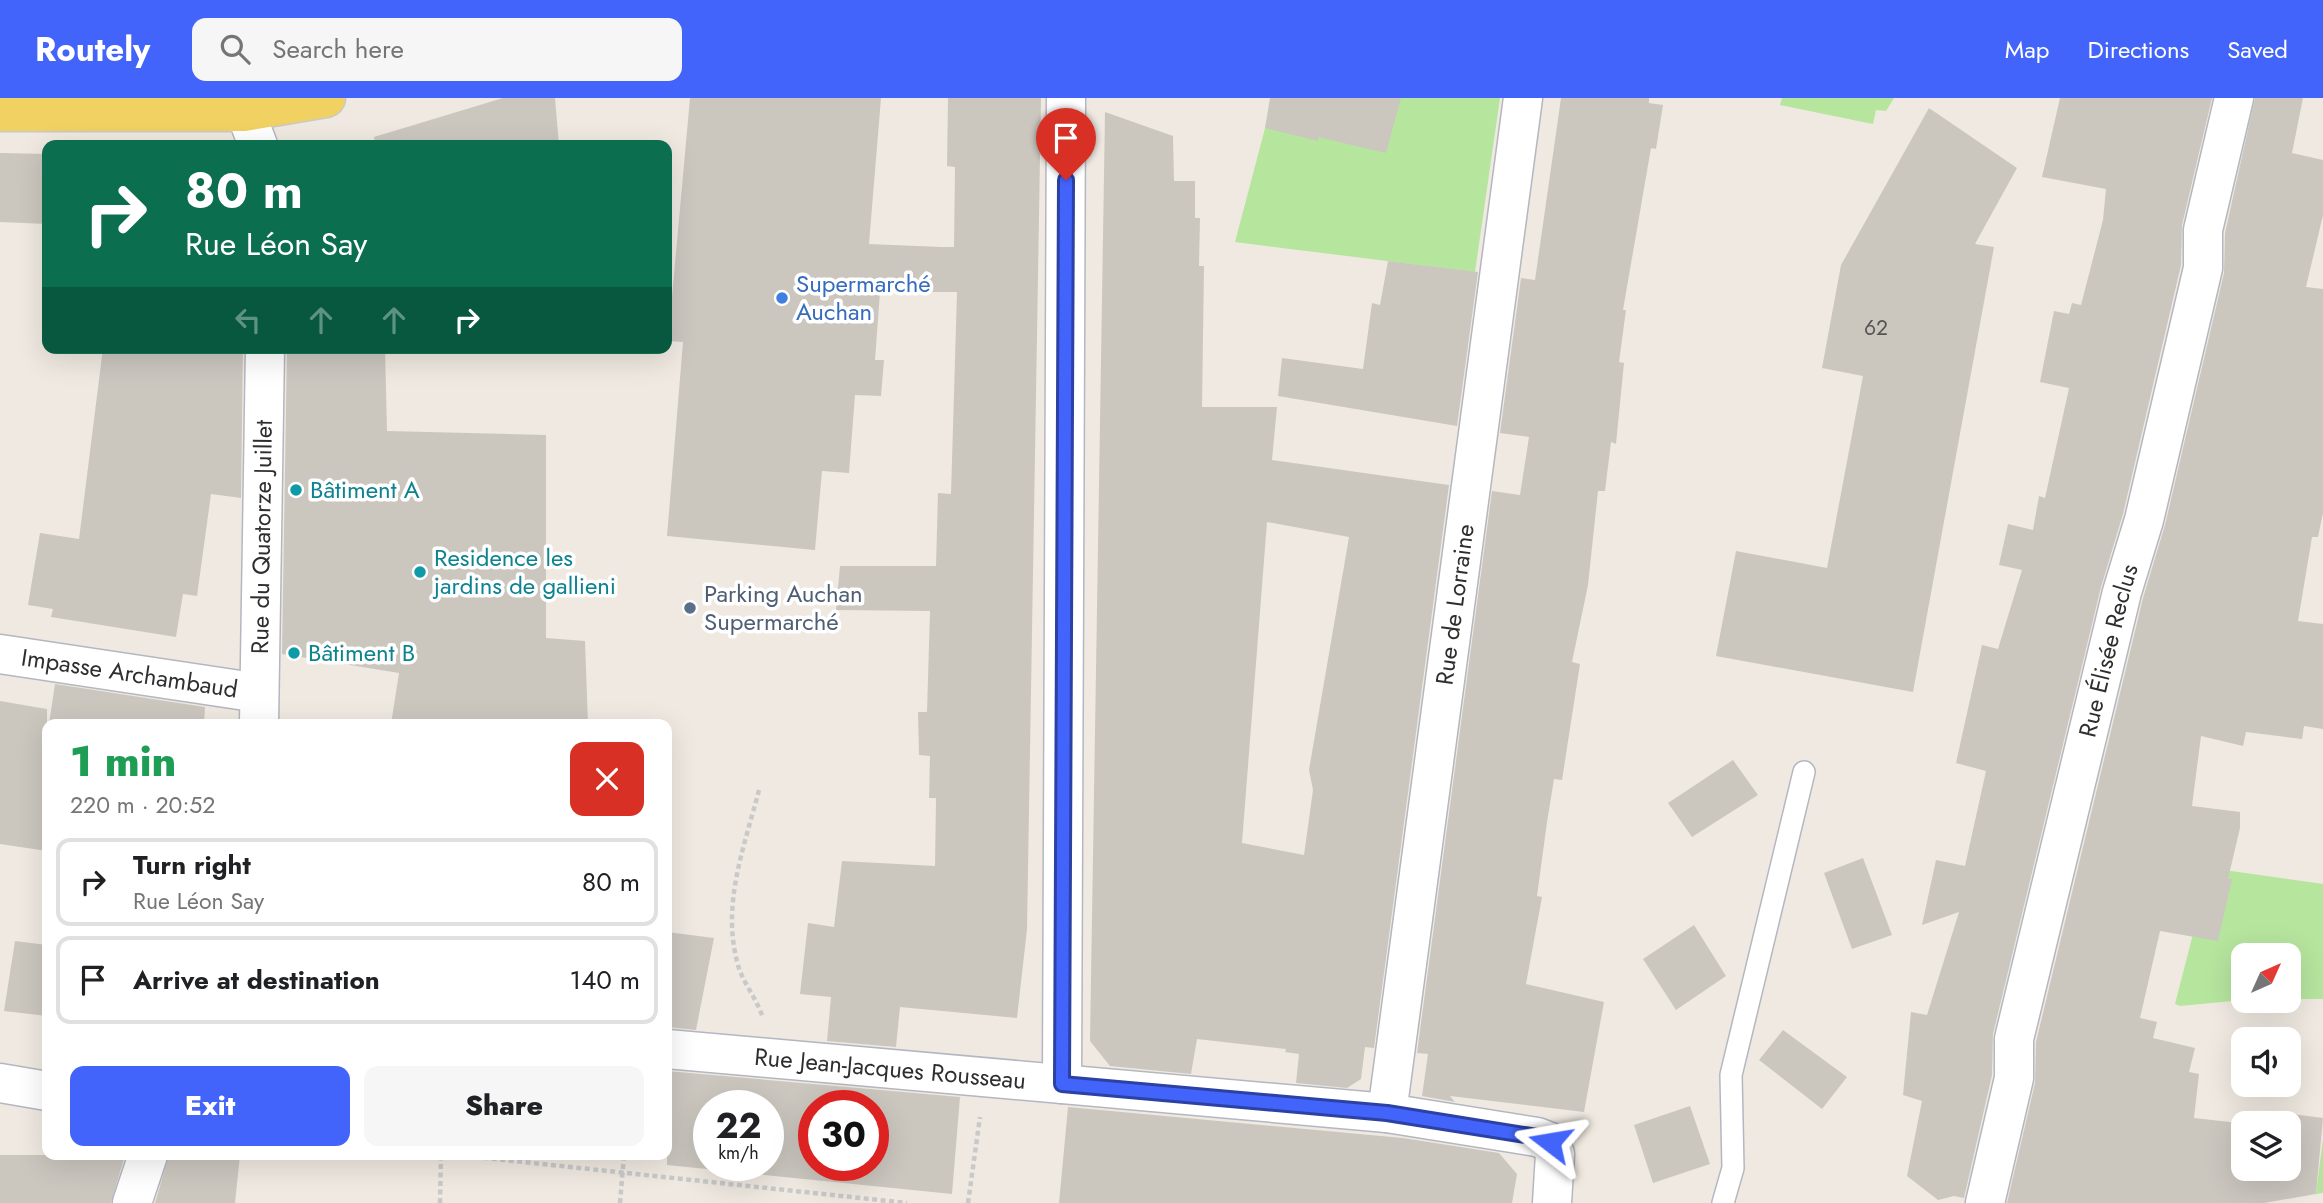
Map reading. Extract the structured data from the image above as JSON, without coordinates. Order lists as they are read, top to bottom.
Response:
{
  "streets": {
    "street": [
      "Rue du Quatorze Juillet",
      "Rue de Lorraine",
      "Rue Élisée Reclus",
      "Impasse Archambaud",
      "Rue Jean-Jacques Rousseau"
    ]
  },
  "crossings": [
    ["Rue du Quatorze Juillet", "Impasse Archambaud"],
    ["Rue de Lorraine", "Rue Jean-Jacques Rousseau"]
  ],
  "places": [
    "Supermarché Auchan",
    "Bâtiment A",
    "Residence les jardins de gallieni",
    "Parking Auchan Supermarché",
    "Bâtiment B"
  ],
  "house_numbers": ["62"],
  "north": "top right",
  "page": {
    "header": "Routely",
    "search": "Search here",
    "nav": ["Map", "Directions", "Saved"],
    "turn": ["80 m", "Rue Léon Say"],
    "heading": ["1 min", "220 m · 20:52"],
    "list": [
      {
        "name": "Turn right",
        "note": "Rue Léon Say",
        "value": "80 m"
      },
      {
        "name": "Arrive at destination",
        "value": "140 m"
      }
    ],
    "buttons": ["Exit", "Share"],
    "speed": "22 km/h",
    "limit": "30"
  }
}
